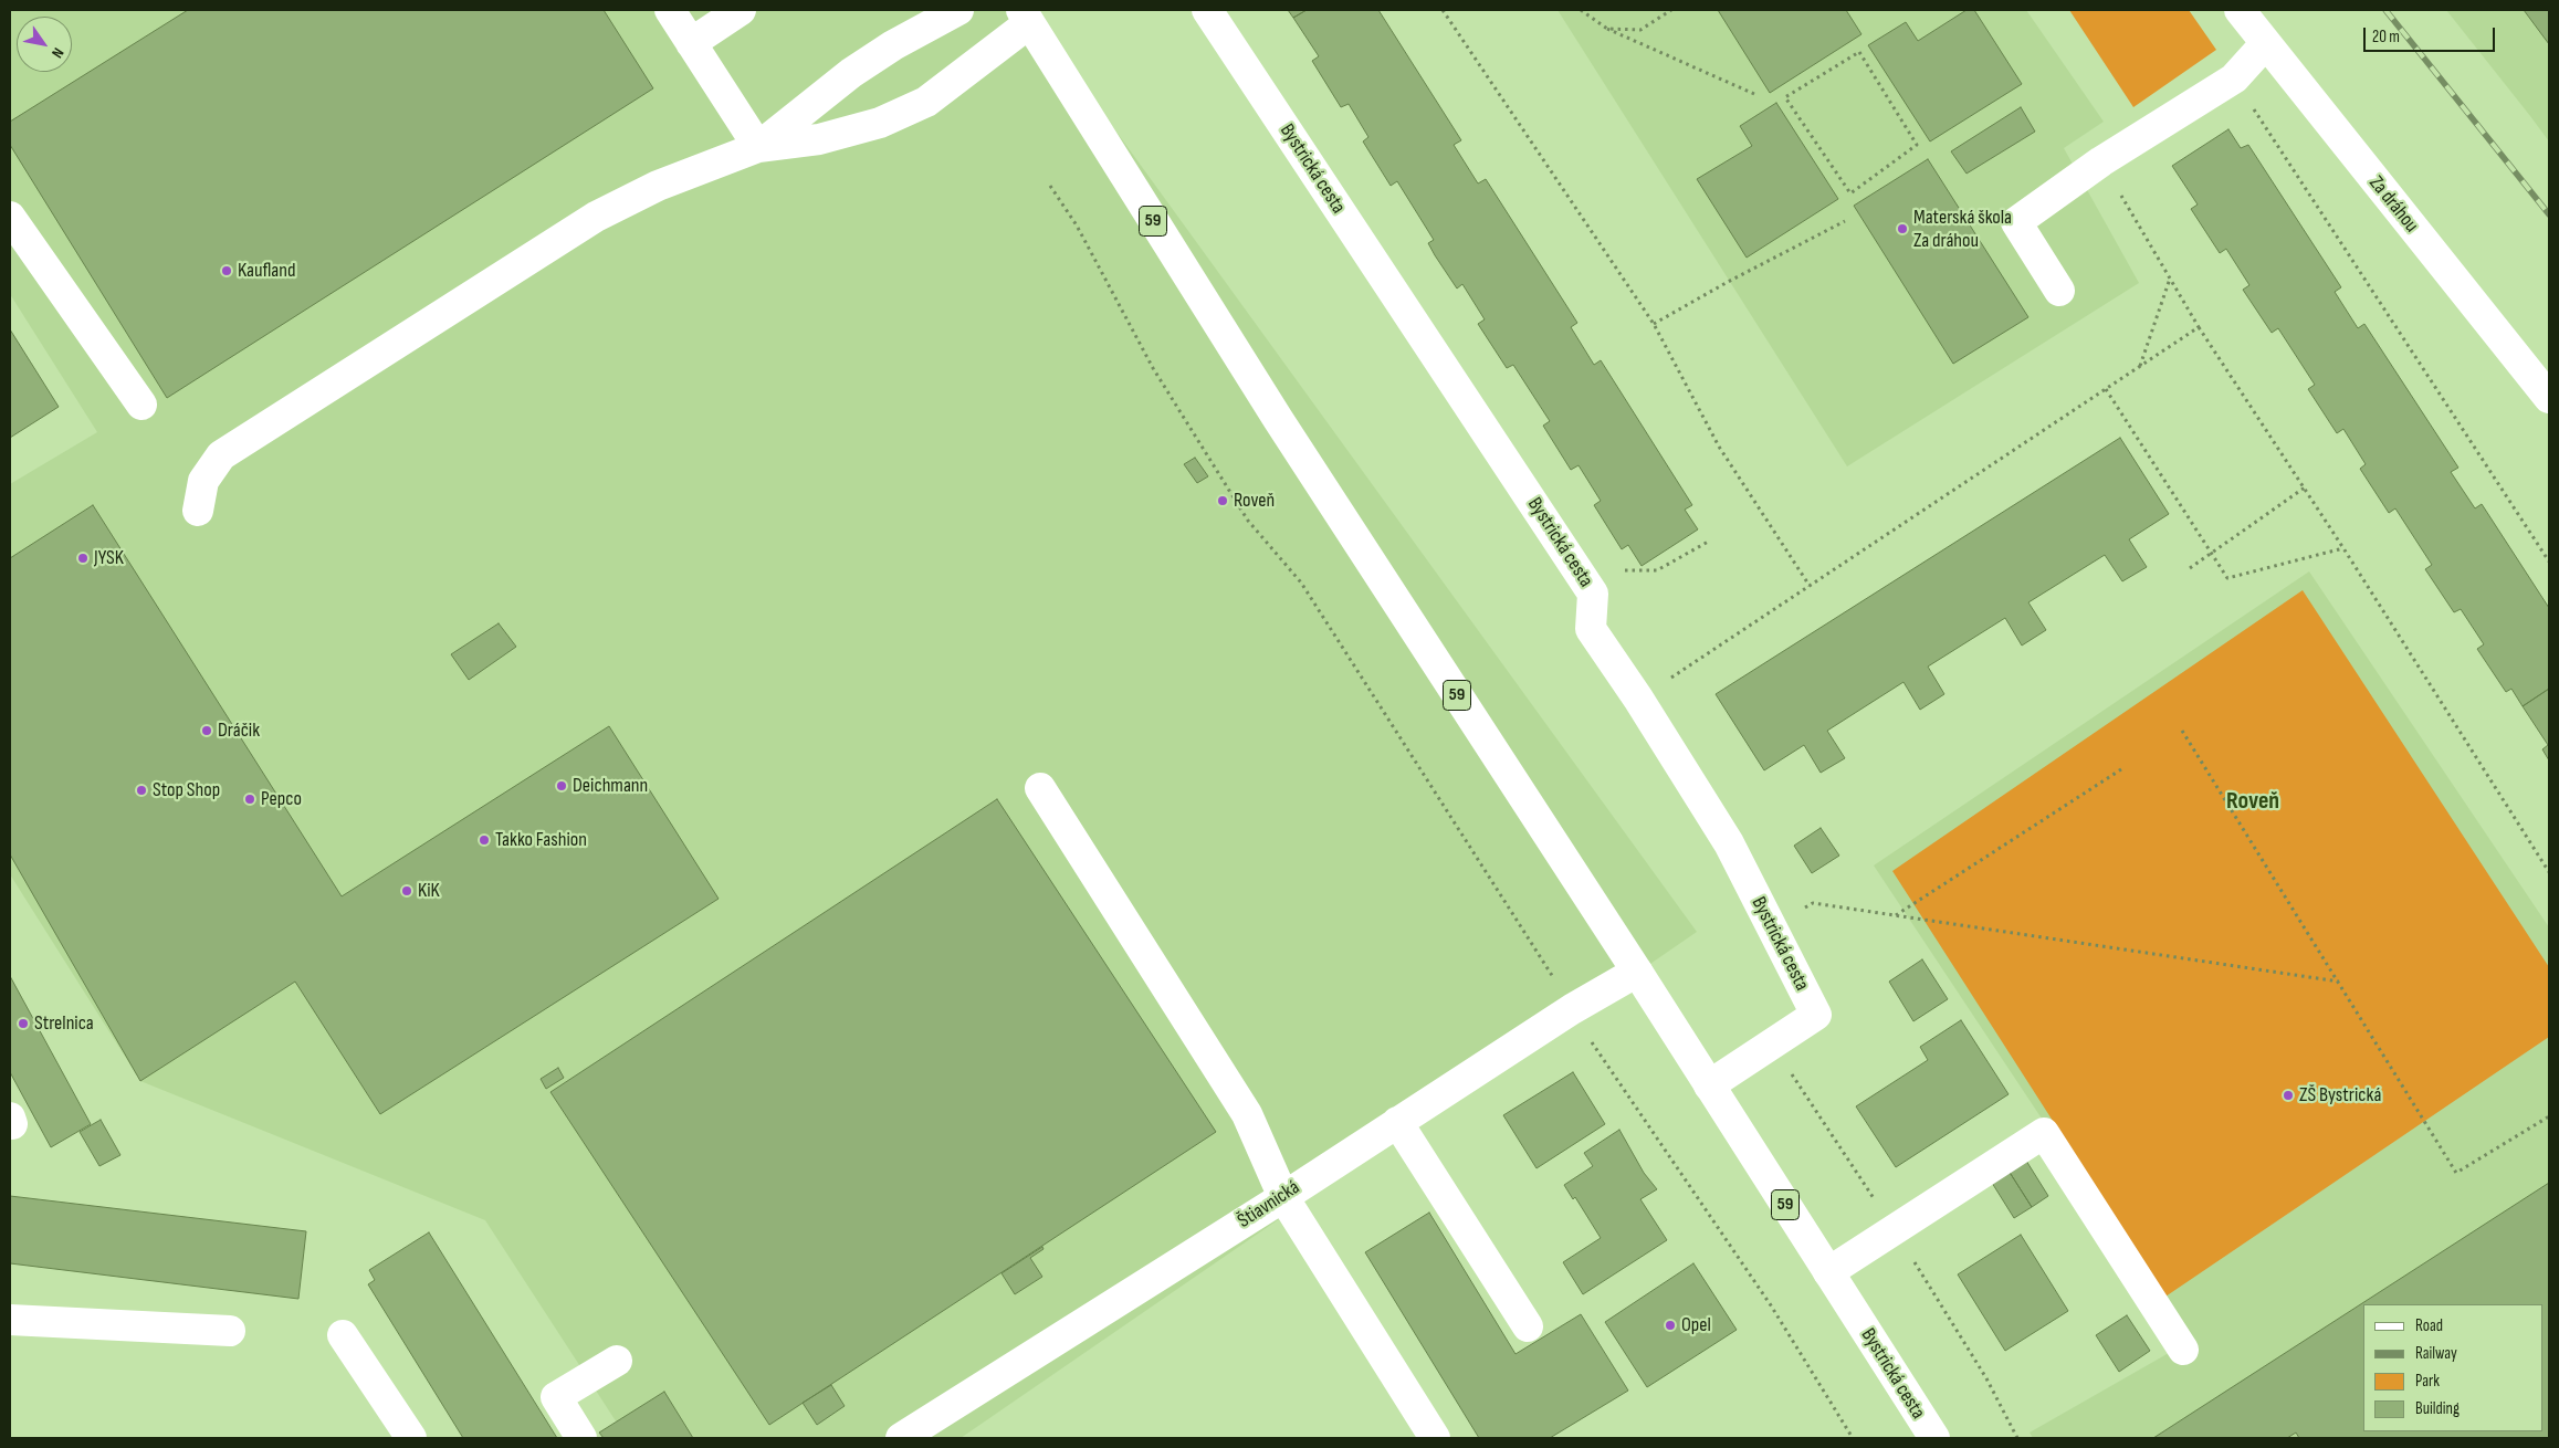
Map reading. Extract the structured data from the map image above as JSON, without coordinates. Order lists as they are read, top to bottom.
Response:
{
  "streets": {
    "main road": [
      "Bystrická cesta",
      "Za dráhou",
      "59",
      "Štiavnická"
    ]
  },
  "crossings": [
    ["Bystrická cesta", "Štiavnická"]
  ],
  "districts": ["Roveň"],
  "places": [
    "Materská škola Za dráhou",
    "Kaufland",
    "Roveň",
    "JYSK",
    "Dráčik",
    "Deichmann",
    "Stop Shop",
    "Pepco",
    "Takko Fashion",
    "KiK",
    "Strelnica",
    "ZŠ Bystrická",
    "Opel"
  ],
  "legend": [
    "Road",
    "Railway",
    "Park",
    "Building"
  ],
  "scale_bar": "20 m",
  "north": "bottom right"
}
